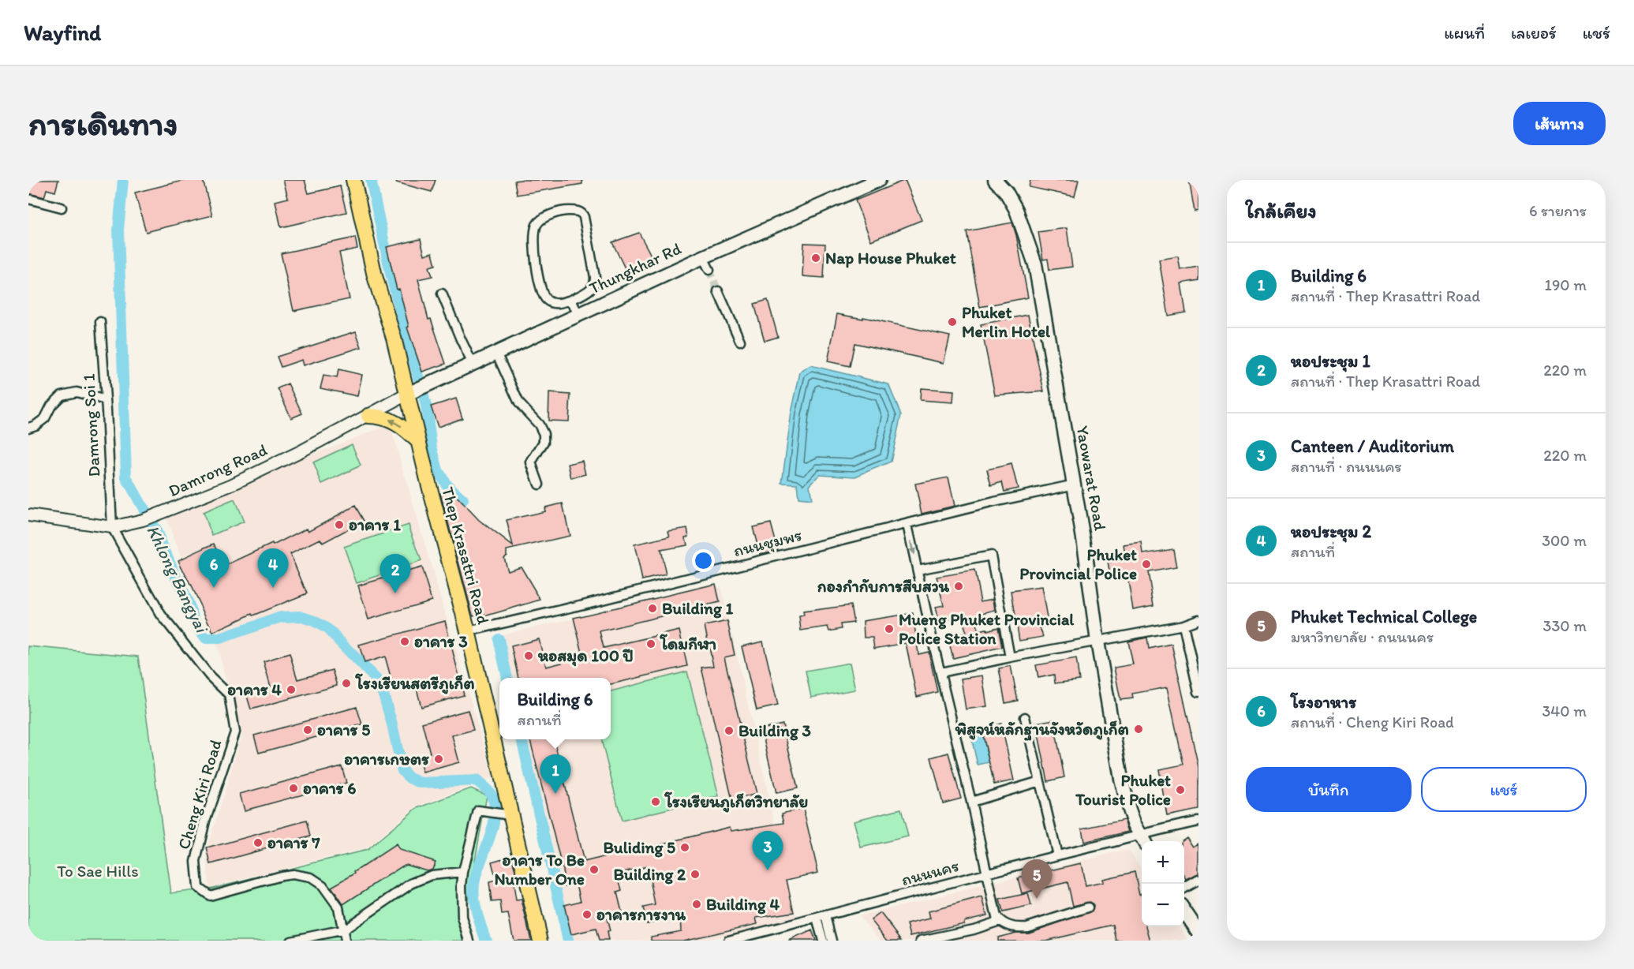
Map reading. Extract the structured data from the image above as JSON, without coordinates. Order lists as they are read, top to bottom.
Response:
{
  "streets": {
    "main road": ["Thungkhar Rd", "Yaowarat Road", "Thep Krasattri Road"],
    "street": [
      "Damrong Soi 1",
      "Damrong Road",
      "ถนนชุมพร",
      "Cheng Kiri Road",
      "ถนนนคร"
    ]
  },
  "crossings": [
    ["Thungkhar Rd", "Damrong Road"],
    ["Thungkhar Rd", "Thep Krasattri Road"],
    ["Damrong Soi 1", "Damrong Road"],
    ["Damrong Soi 1", "Cheng Kiri Road"],
    ["Damrong Road", "Thep Krasattri Road"],
    ["Damrong Road", "Cheng Kiri Road"],
    ["Yaowarat Road", "ถนนชุมพร"],
    ["Yaowarat Road", "ถนนนคร"],
    ["ถนนชุมพร", "Thep Krasattri Road"]
  ],
  "water": ["Khlong Bangyai"],
  "parks": ["To Sae Hills"],
  "places": [
    "Nap House Phuket",
    "Phuket Merlin Hotel",
    "อาคาร 1",
    "Phuket Provincial Police",
    "กองกำกับการสืบสวน",
    "Building 1",
    "Mueng Phuket Provincial Police Station",
    "อาคาร 3",
    "โดมกีฬา",
    "หอสมุด 100 ปี",
    "โรงเรียนสตรีภูเก็ต",
    "อาคาร 4",
    "พิสูจน์หลักฐานจังหวัดภูเก็ต",
    "อาคาร 5",
    "Building 3",
    "อาคารเกษตร",
    "อาคาร 6",
    "Phuket Tourist Police",
    "โรงเรียนภูเก็ตวิทยาลัย",
    "อาคาร 7",
    "Buliding 5",
    "อาคาร To Be Number One",
    "Building 2",
    "Building 4",
    "อาคารการงาน"
  ],
  "page": {
    "header": "Wayfind",
    "nav": ["แผนที่", "เลเยอร์", "แชร์"],
    "buttons": [
      "เส้นทาง",
      ["บันทึก", "แชร์"]
    ],
    "title": "การเดินทาง",
    "heading": ["ใกล้เคียง", "6 รายการ"],
    "list": [
      {
        "mark": "1",
        "name": "Building 6",
        "note": "สถานที่ · Thep Krasattri Road",
        "value": "190 m"
      },
      {
        "mark": "2",
        "name": "หอประชุม 1",
        "note": "สถานที่ · Thep Krasattri Road",
        "value": "220 m"
      },
      {
        "mark": "3",
        "name": "Canteen / Auditorium",
        "note": "สถานที่ · ถนนนคร",
        "value": "220 m"
      },
      {
        "mark": "4",
        "name": "หอประชุม 2",
        "note": "สถานที่",
        "value": "300 m"
      },
      {
        "mark": "5",
        "name": "Phuket Technical College",
        "note": "มหาวิทยาลัย · ถนนนคร",
        "value": "330 m"
      },
      {
        "mark": "6",
        "name": "โรงอาหาร",
        "note": "สถานที่ · Cheng Kiri Road",
        "value": "340 m"
      }
    ],
    "pins": [
      "4",
      "6",
      "2",
      "1",
      "3",
      "5"
    ],
    "popup": ["Building 6", "สถานที่"],
    "map_buttons": ["+", "−"]
  }
}
